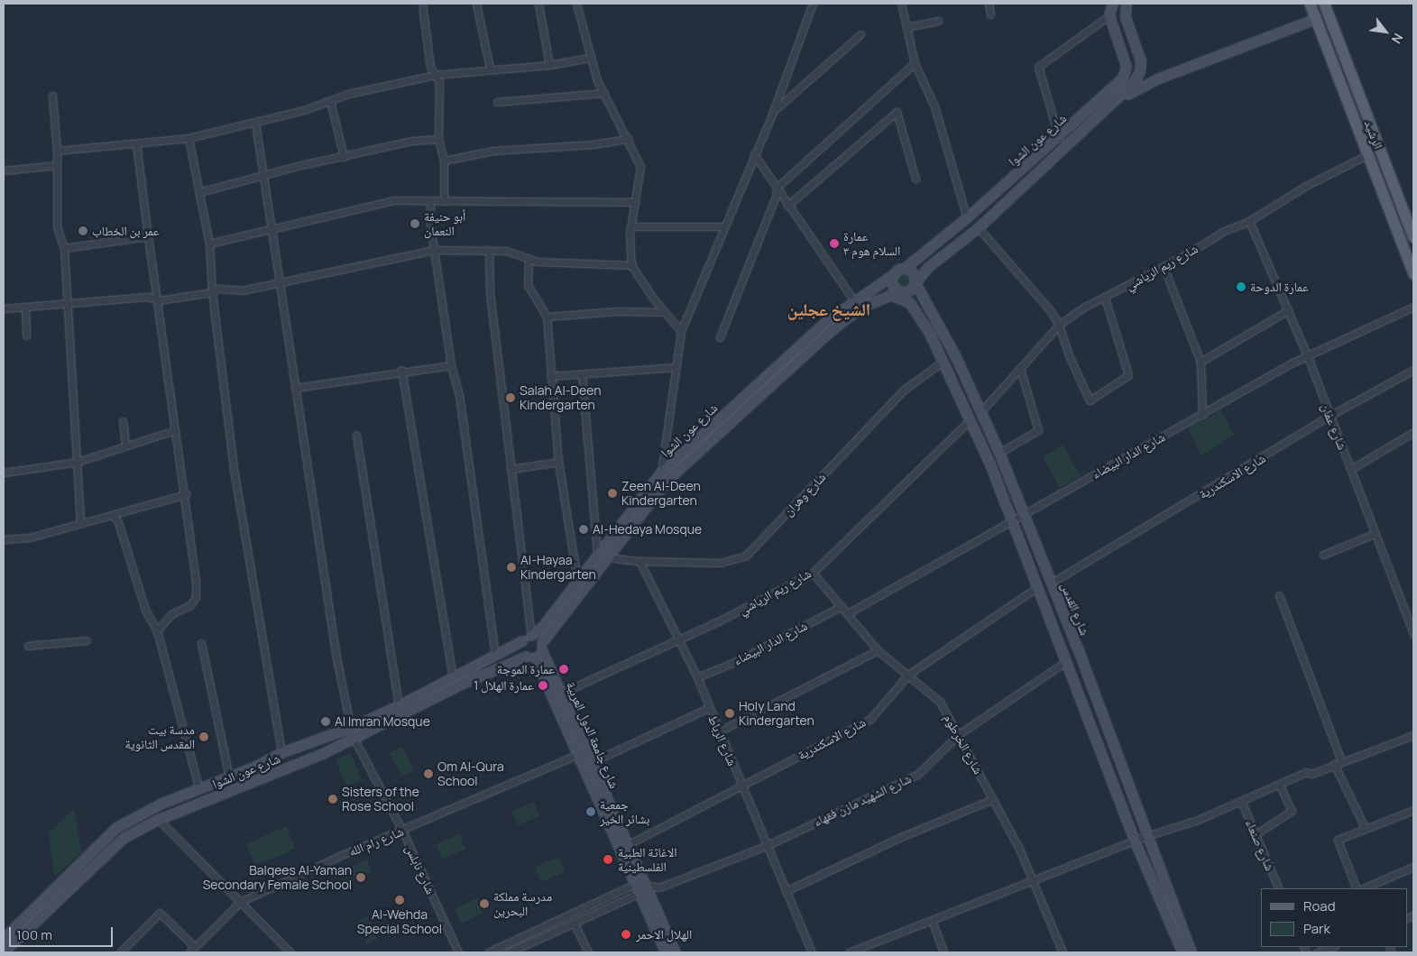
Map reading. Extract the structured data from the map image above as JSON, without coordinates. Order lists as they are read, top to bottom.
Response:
{
  "streets": {
    "main road": [
      "الرشيد",
      "شارع عون الشوا",
      "شارع القدس",
      "شارع جامعة الدول العربية"
    ],
    "street": [
      "شارع ريم الرياشي",
      "شارع عمّان",
      "شارع الدار البيضاء",
      "شارع الاسكندرية",
      "شارع وهران",
      "شارع الرباط",
      "شارع الخرطوم",
      "شارع الشهيد مازن فقهاء",
      "شارع رام الله",
      "شارع صنعاء",
      "شارع نابلس"
    ]
  },
  "crossings": [
    ["الرشيد", "شارع عون الشوا"],
    ["الرشيد", "شارع ريم الرياشي"],
    ["شارع عون الشوا", "شارع القدس"],
    ["شارع عون الشوا", "شارع جامعة الدول العربية"],
    ["شارع عون الشوا", "شارع نابلس"],
    ["شارع ريم الرياشي", "شارع عمّان"],
    ["شارع ريم الرياشي", "شارع القدس"],
    ["شارع ريم الرياشي", "شارع جامعة الدول العربية"],
    ["شارع ريم الرياشي", "شارع الرباط"],
    ["شارع ريم الرياشي", "شارع الخرطوم"],
    ["شارع عمّان", "شارع الدار البيضاء"],
    ["شارع عمّان", "شارع الاسكندرية"],
    ["شارع الدار البيضاء", "شارع القدس"],
    ["شارع الدار البيضاء", "شارع الرباط"],
    ["شارع الدار البيضاء", "شارع الخرطوم"],
    ["شارع الاسكندرية", "شارع القدس"],
    ["شارع الاسكندرية", "شارع الرباط"],
    ["شارع الاسكندرية", "شارع الخرطوم"],
    ["شارع وهران", "شارع الرباط"],
    ["شارع جامعة الدول العربية", "شارع الشهيد مازن فقهاء"],
    ["شارع جامعة الدول العربية", "شارع رام الله"],
    ["شارع الرباط", "شارع الشهيد مازن فقهاء"],
    ["شارع الخرطوم", "شارع الشهيد مازن فقهاء"],
    ["شارع رام الله", "شارع نابلس"]
  ],
  "districts": ["الشيخ عجلين"],
  "places": [
    "أبو حنيفة النعمان",
    "عمر بن الخطاب",
    "عمارة السلام هوم ٣",
    "عمارة الدوحة",
    "Salah Al-Deen Kindergarten",
    "Zeen Al-Deen Kindergarten",
    "Al-Hedaya Mosque",
    "Al-Hayaa Kindergarten",
    "عمارة الموجة",
    "عمارة الهلال 1",
    "Holy Land Kindergarten",
    "Al Imran Mosque",
    "مدسة بيت المقدس الثانوية",
    "Om Al-Qura School",
    "Sisters of the Rose School",
    "جمعية بشائر الخير",
    "الاغاثة الطبية الفلسطينية",
    "Balqees Al-Yaman Secondary Female School",
    "Al-Wehda Special School",
    "مدرسة مملكة البحرين",
    "الهلال الاحمر"
  ],
  "legend": ["Road", "Park"],
  "scale_bar": "100 m",
  "north": "bottom right"
}
